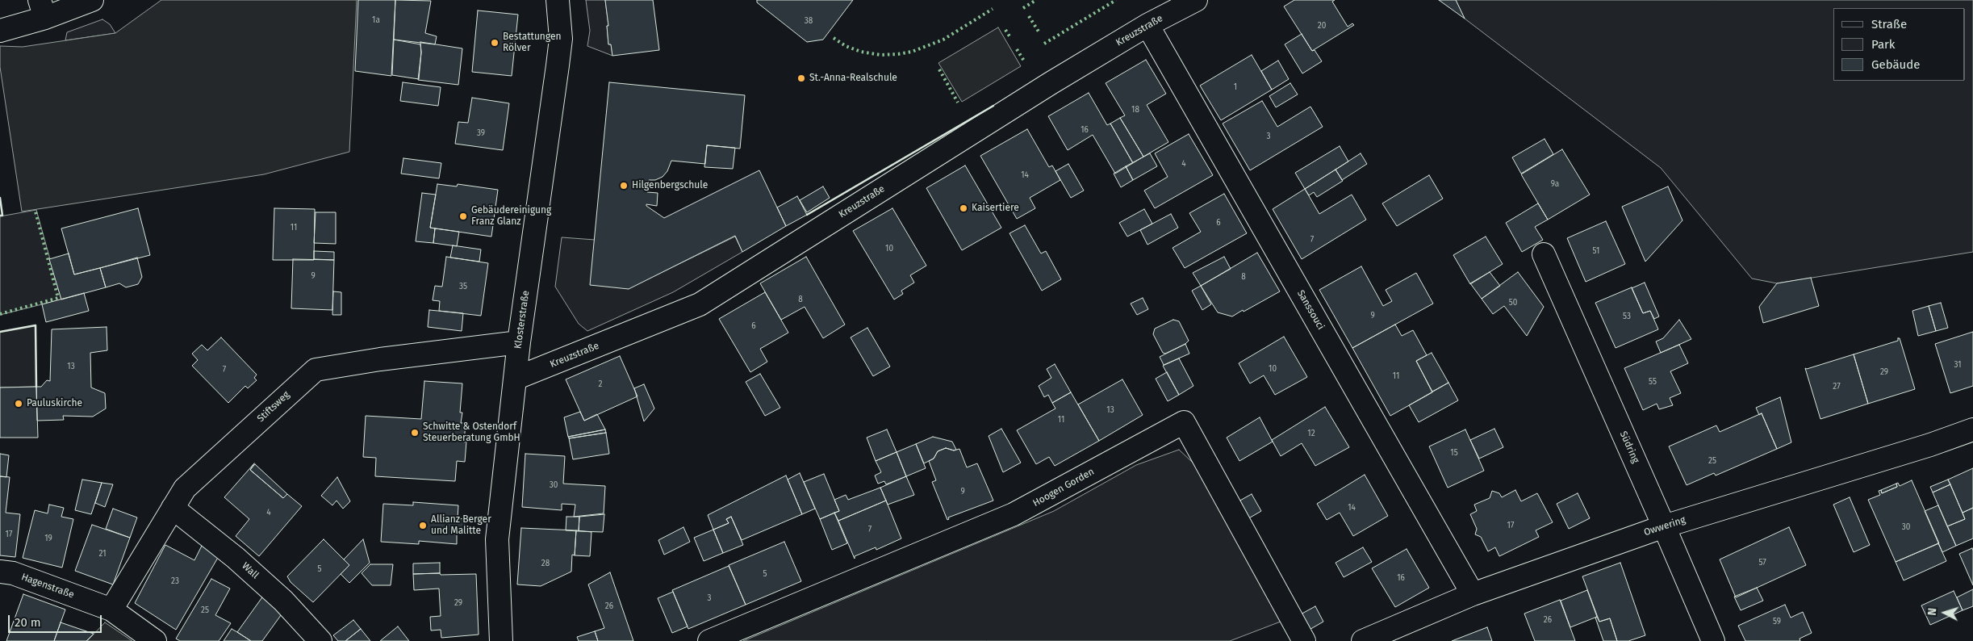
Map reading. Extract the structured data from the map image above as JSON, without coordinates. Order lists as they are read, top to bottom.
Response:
{
  "streets": {
    "street": [
      "Kreuzstraße",
      "Sanssouci",
      "Klosterstraße",
      "Stiftsweg",
      "Südring",
      "Hoogen Gorden",
      "Owwering",
      "Wall",
      "Hagenstraße"
    ]
  },
  "crossings": [
    ["Kreuzstraße", "Sanssouci"],
    ["Kreuzstraße", "Klosterstraße"],
    ["Sanssouci", "Owwering"],
    ["Klosterstraße", "Stiftsweg"],
    ["Stiftsweg", "Wall"],
    ["Stiftsweg", "Hagenstraße"],
    ["Südring", "Owwering"]
  ],
  "places": [
    "Bestattungen Rölver",
    "St.-Anna-Realschule",
    "Hilgenbergschule",
    "Kaisertiere",
    "Gebäudereinigung Franz Glanz",
    "Pauluskirche",
    "Schwitte & Ostendorf Steuerberatung GmbH",
    "Allianz Berger und Malitte"
  ],
  "house_numbers": [
    "1a",
    "38",
    "20",
    "1",
    "18",
    "16",
    "39",
    "3",
    "4",
    "14",
    "9a",
    "6",
    "11",
    "7",
    "10",
    "51",
    "9",
    "8",
    "35",
    "8",
    "50",
    "9",
    "53",
    "6",
    "31",
    "13",
    "10",
    "7",
    "29",
    "11",
    "55",
    "2",
    "27",
    "13",
    "11",
    "12",
    "15",
    "25",
    "30",
    "9",
    "14",
    "4",
    "17",
    "30",
    "7",
    "17",
    "19",
    "21",
    "57",
    "28",
    "5",
    "5",
    "16",
    "23",
    "3",
    "29",
    "26",
    "25",
    "26",
    "59"
  ],
  "legend": ["Straße", "Park", "Gebäude"],
  "scale_bar": "20 m",
  "north": "left"
}
